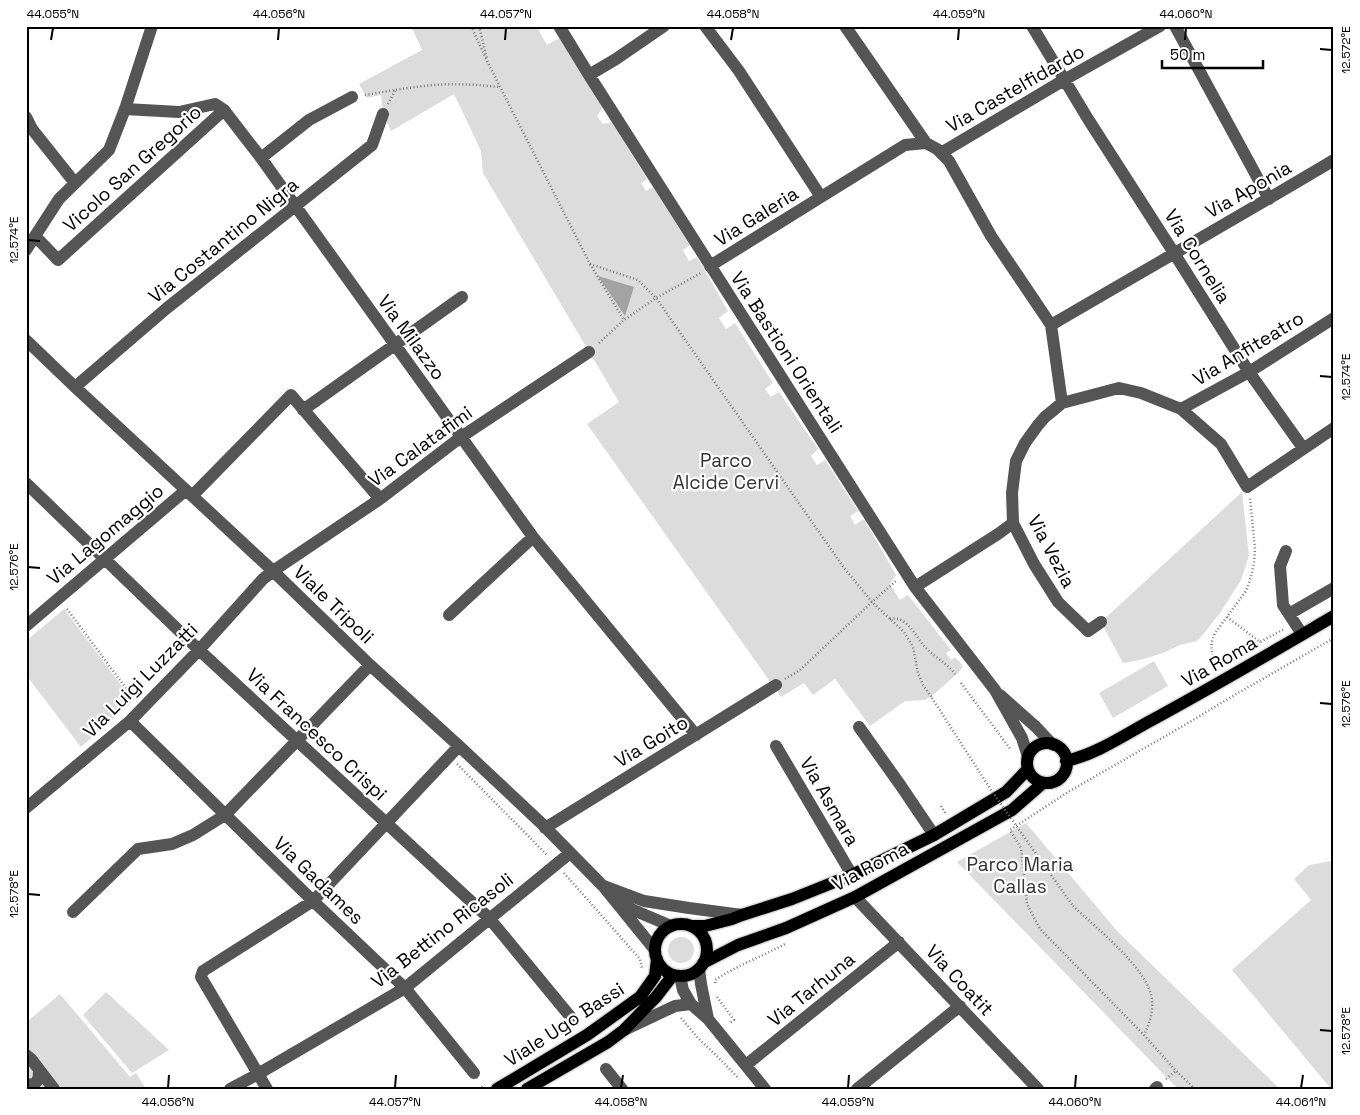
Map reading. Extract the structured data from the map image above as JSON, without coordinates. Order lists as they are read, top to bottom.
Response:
{
  "streets": {
    "main road": ["Via Roma", "Viale Ugo Bassi"],
    "street": [
      "Via Castelfidardo",
      "Vicolo San Gregorio",
      "Via Aponia",
      "Via Galeria",
      "Via Costantino Nigra",
      "Via Cornelia",
      "Via Milazzo",
      "Via Anfiteatro",
      "Via Bastioni Orientali",
      "Via Calatafimi",
      "Via Lagomaggio",
      "Via Vezia",
      "Viale Tripoli",
      "Via Luigi Luzzatti",
      "Via Francesco Crispi",
      "Via Goito",
      "Via Asmara",
      "Via Gadames",
      "Via Bettino Ricasoli",
      "Via Coatit",
      "Via Tarhuna"
    ]
  },
  "crossings": [
    ["Via Castelfidardo", "Via Galeria"],
    ["Via Castelfidardo", "Via Cornelia"],
    ["Vicolo San Gregorio", "Via Milazzo"],
    ["Via Aponia", "Via Cornelia"],
    ["Via Galeria", "Via Bastioni Orientali"],
    ["Via Costantino Nigra", "Via Milazzo"],
    ["Via Costantino Nigra", "Viale Tripoli"],
    ["Via Cornelia", "Via Anfiteatro"],
    ["Via Milazzo", "Via Calatafimi"],
    ["Via Milazzo", "Via Goito"],
    ["Via Anfiteatro", "Via Vezia"],
    ["Via Bastioni Orientali", "Via Roma"],
    ["Via Calatafimi", "Viale Tripoli"],
    ["Via Calatafimi", "Via Luigi Luzzatti"],
    ["Via Lagomaggio", "Viale Tripoli"],
    ["Via Lagomaggio", "Via Francesco Crispi"],
    ["Viale Tripoli", "Via Roma"],
    ["Viale Tripoli", "Via Luigi Luzzatti"],
    ["Viale Tripoli", "Via Goito"],
    ["Viale Tripoli", "Via Bettino Ricasoli"],
    ["Viale Tripoli", "Viale Ugo Bassi"],
    ["Via Roma", "Via Asmara"],
    ["Via Roma", "Via Coatit"],
    ["Via Roma", "Viale Ugo Bassi"],
    ["Via Luigi Luzzatti", "Via Francesco Crispi"],
    ["Via Luigi Luzzatti", "Via Gadames"],
    ["Via Francesco Crispi", "Via Bettino Ricasoli"],
    ["Via Gadames", "Via Bettino Ricasoli"],
    ["Via Coatit", "Via Tarhuna"]
  ],
  "parks": ["Parco Alcide Cervi", "Parco Maria Callas"],
  "scale_bar": "50 m",
  "coordinates": [
    "44.055°N",
    "44.056°N",
    "44.057°N",
    "44.058°N",
    "44.059°N",
    "44.060°N",
    "12.572°E",
    "12.574°E",
    "12.576°E",
    "12.578°E",
    "44.061°N"
  ]
}
